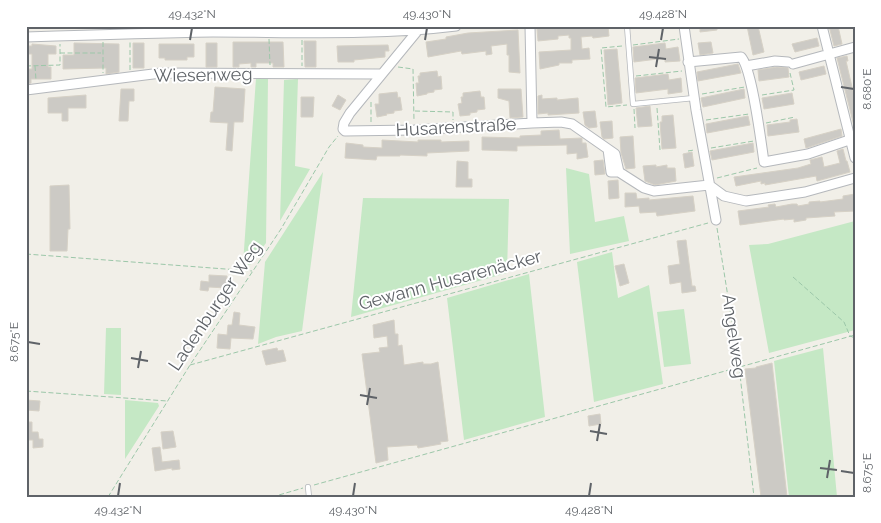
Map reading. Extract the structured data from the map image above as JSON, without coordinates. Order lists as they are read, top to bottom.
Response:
{
  "streets": {
    "street": ["Wiesenweg", "Husarenstraße"],
    "path": ["Gewann Husarenäcker", "Ladenburger Weg", "Angelweg"]
  },
  "crossings": [
    ["Husarenstraße", "Ladenburger Weg"],
    ["Gewann Husarenäcker", "Ladenburger Weg"],
    ["Gewann Husarenäcker", "Angelweg"]
  ],
  "coordinates": [
    "49.432°N",
    "49.430°N",
    "49.428°N",
    "8.680°E",
    "8.675°E"
  ]
}
